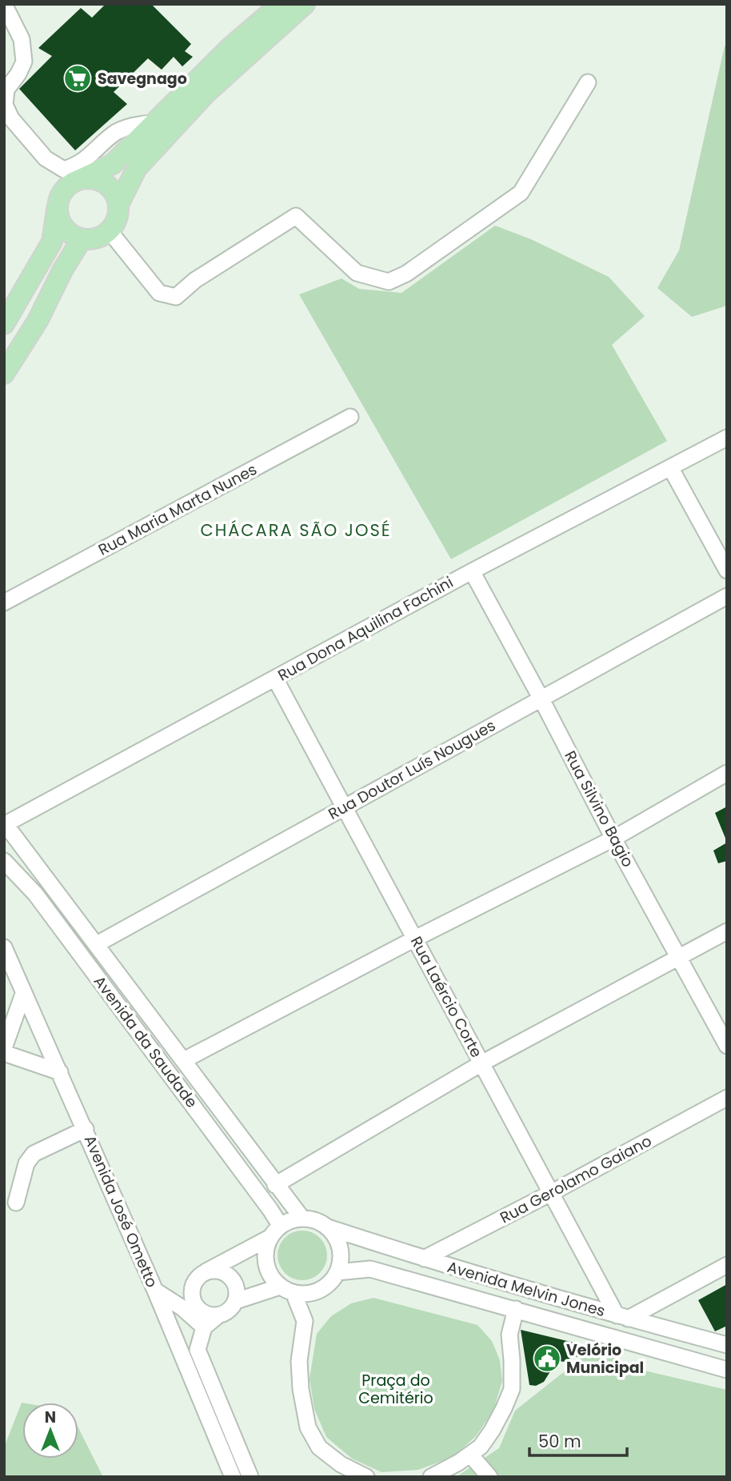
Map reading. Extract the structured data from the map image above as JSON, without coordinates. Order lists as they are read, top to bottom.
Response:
{
  "streets": {
    "street": [
      "Rua Maria Marta Nunes",
      "Rua Dona Aquilina Fachini",
      "Rua Doutor Luís Nougues",
      "Rua Silvino Bagio",
      "Rua Laércio Corte",
      "Avenida da Saudade",
      "Rua Gerolamo Gaiano",
      "Avenida José Ometto",
      "Avenida Melvin Jones"
    ]
  },
  "crossings": [
    ["Rua Dona Aquilina Fachini", "Rua Silvino Bagio"],
    ["Rua Dona Aquilina Fachini", "Rua Laércio Corte"],
    ["Rua Dona Aquilina Fachini", "Avenida da Saudade"],
    ["Rua Doutor Luís Nougues", "Rua Silvino Bagio"],
    ["Rua Doutor Luís Nougues", "Rua Laércio Corte"],
    ["Rua Doutor Luís Nougues", "Avenida da Saudade"],
    ["Rua Laércio Corte", "Rua Gerolamo Gaiano"],
    ["Rua Laércio Corte", "Avenida Melvin Jones"],
    ["Avenida da Saudade", "Avenida Melvin Jones"],
    ["Rua Gerolamo Gaiano", "Avenida Melvin Jones"]
  ],
  "districts": ["CHÁCARA SÃO JOSÉ"],
  "parks": ["Praça do Cemitério"],
  "places": {
    "supermarket": ["Savegnago"],
    "public building": ["Velório Municipal"]
  },
  "scale_bar": "50 m",
  "north": "top"
}
